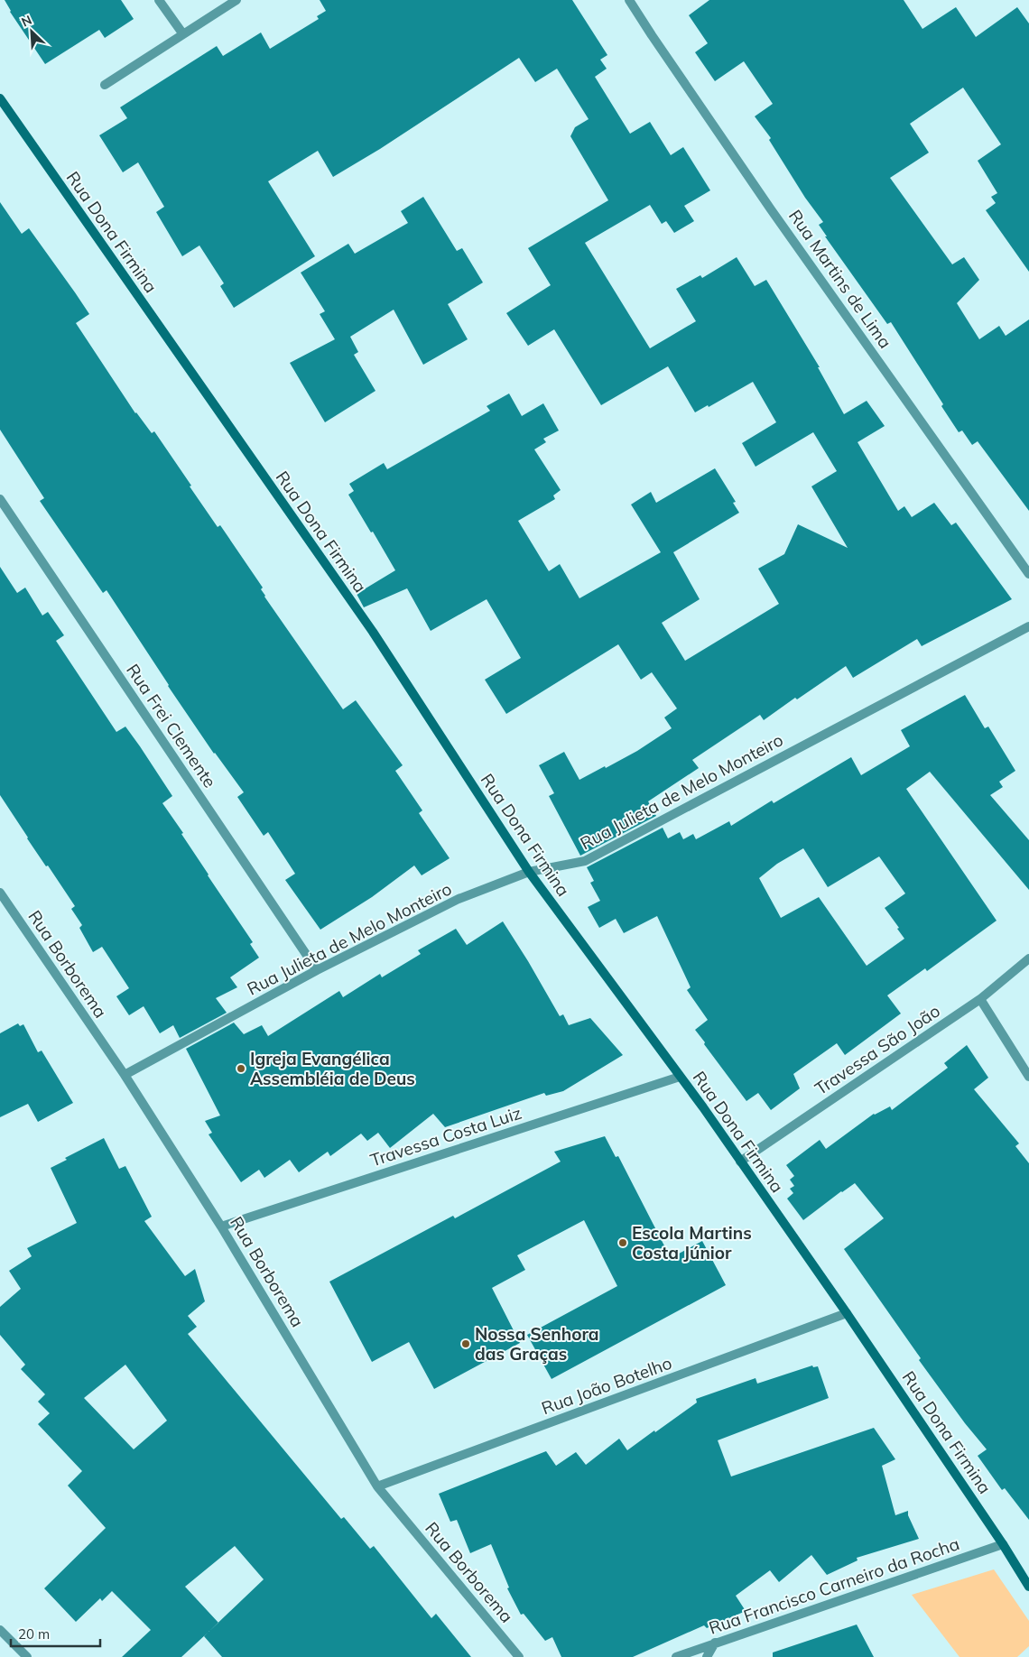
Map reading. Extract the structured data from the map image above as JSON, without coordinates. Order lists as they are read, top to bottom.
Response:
{
  "streets": {
    "street": [
      "Rua Dona Firmina",
      "Rua Martins de Lima",
      "Rua Frei Clemente",
      "Rua Julieta de Melo Monteiro",
      "Rua Borborema",
      "Travessa São João",
      "Travessa Costa Luiz",
      "Rua João Botelho",
      "Rua Francisco Carneiro da Rocha"
    ]
  },
  "crossings": [
    ["Rua Dona Firmina", "Rua Julieta de Melo Monteiro"],
    ["Rua Dona Firmina", "Travessa São João"],
    ["Rua Dona Firmina", "Travessa Costa Luiz"],
    ["Rua Dona Firmina", "Rua João Botelho"],
    ["Rua Dona Firmina", "Rua Francisco Carneiro da Rocha"],
    ["Rua Frei Clemente", "Rua Julieta de Melo Monteiro"],
    ["Rua Julieta de Melo Monteiro", "Rua Borborema"],
    ["Rua Borborema", "Travessa Costa Luiz"],
    ["Rua Borborema", "Rua João Botelho"]
  ],
  "places": ["Igreja Evangélica Assembléia de Deus", "Escola Martins Costa Júnior", "Nossa Senhora das Graças"],
  "scale_bar": "20 m",
  "north": "top left"
}
